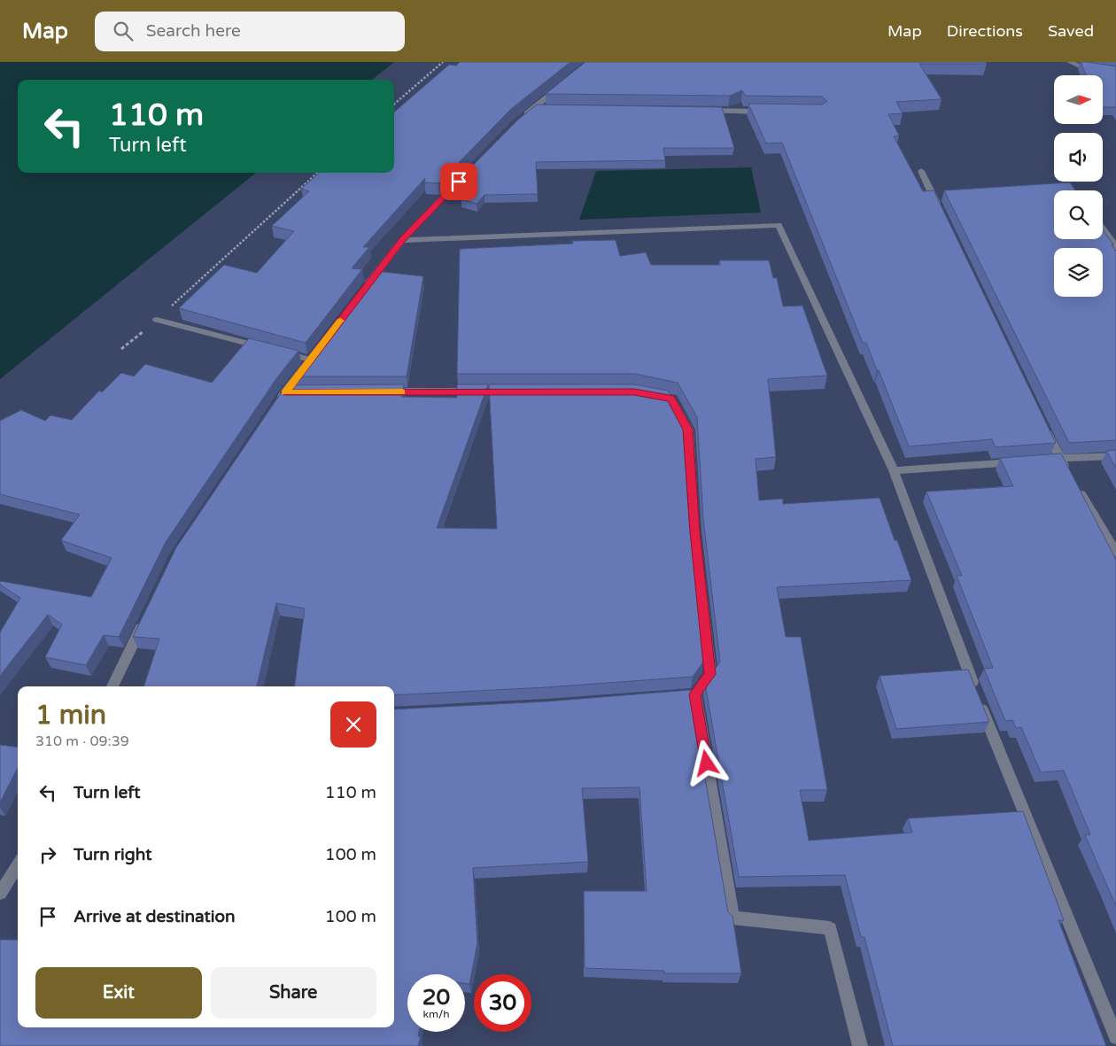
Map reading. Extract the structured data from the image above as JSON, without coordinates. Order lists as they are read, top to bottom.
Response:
{
  "north": "right",
  "page": {
    "header": "Map",
    "search": "Search here",
    "nav": ["Map", "Directions", "Saved"],
    "turn": ["110 m", "Turn left"],
    "heading": ["1 min", "310 m · 09:39"],
    "list": [
      {
        "name": "Turn left",
        "value": "110 m"
      },
      {
        "name": "Turn right",
        "value": "100 m"
      },
      {
        "name": "Arrive at destination",
        "value": "100 m"
      }
    ],
    "buttons": ["Exit", "Share"],
    "speed": "20 km/h",
    "limit": "30"
  }
}
